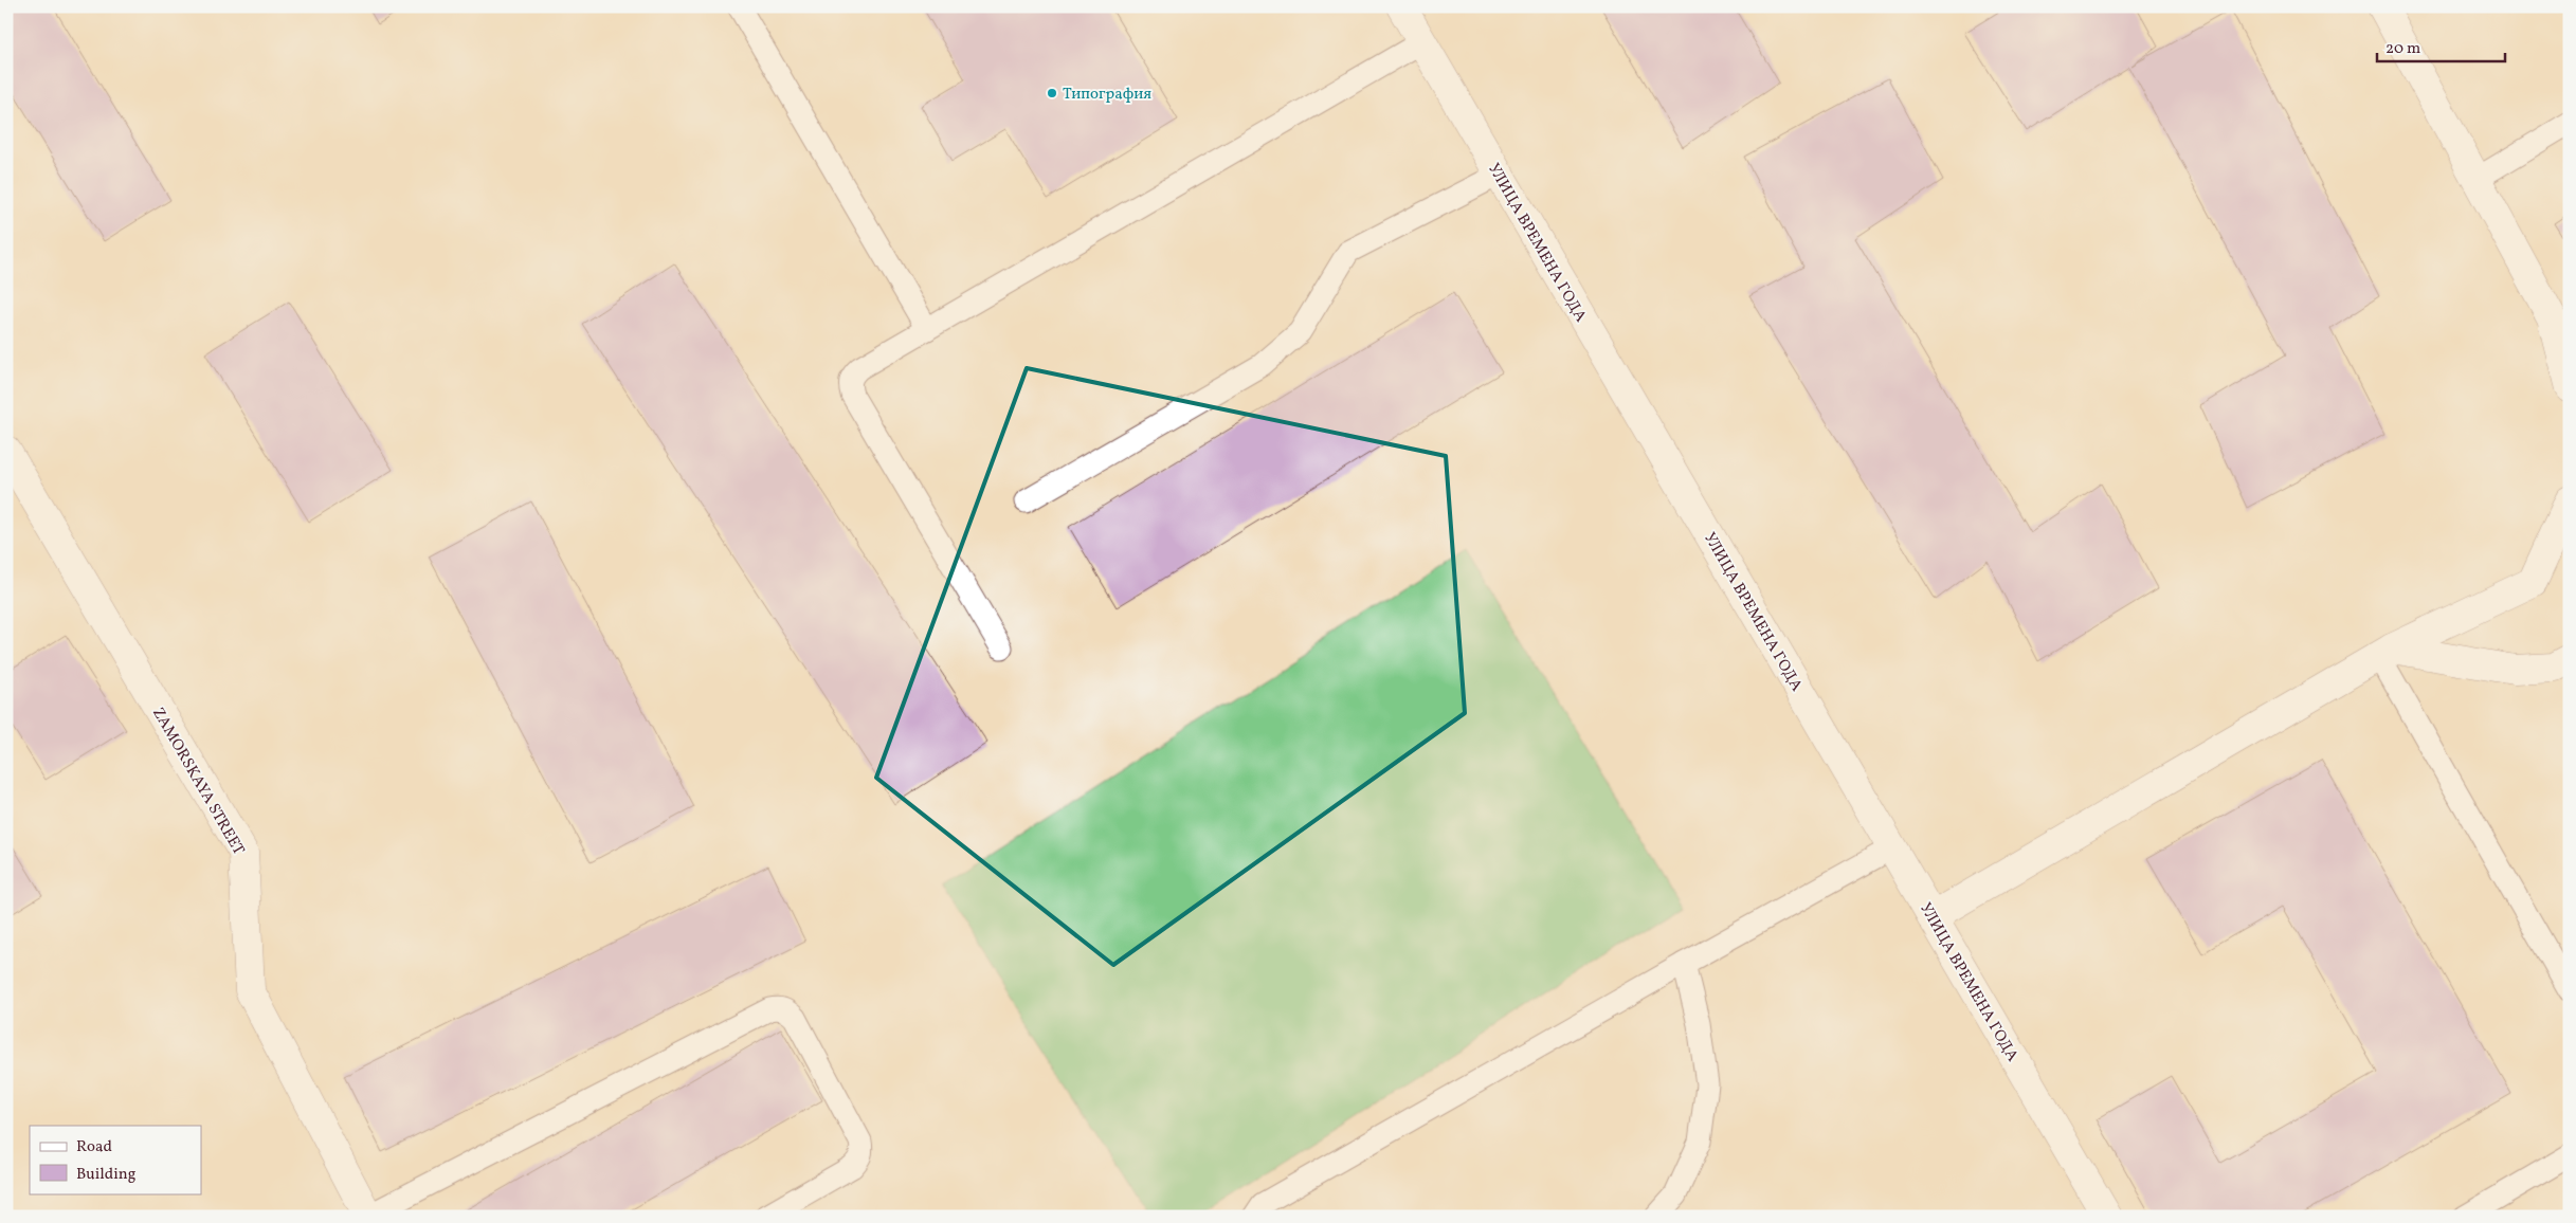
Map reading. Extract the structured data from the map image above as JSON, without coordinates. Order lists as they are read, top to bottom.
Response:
{
  "streets": {
    "street": ["УЛИЦА ВРЕМЕНА ГОДА", "ZAMORSKAYA STREET"]
  },
  "places": ["Типография"],
  "legend": ["Road", "Building"],
  "scale_bar": "20 m"
}
